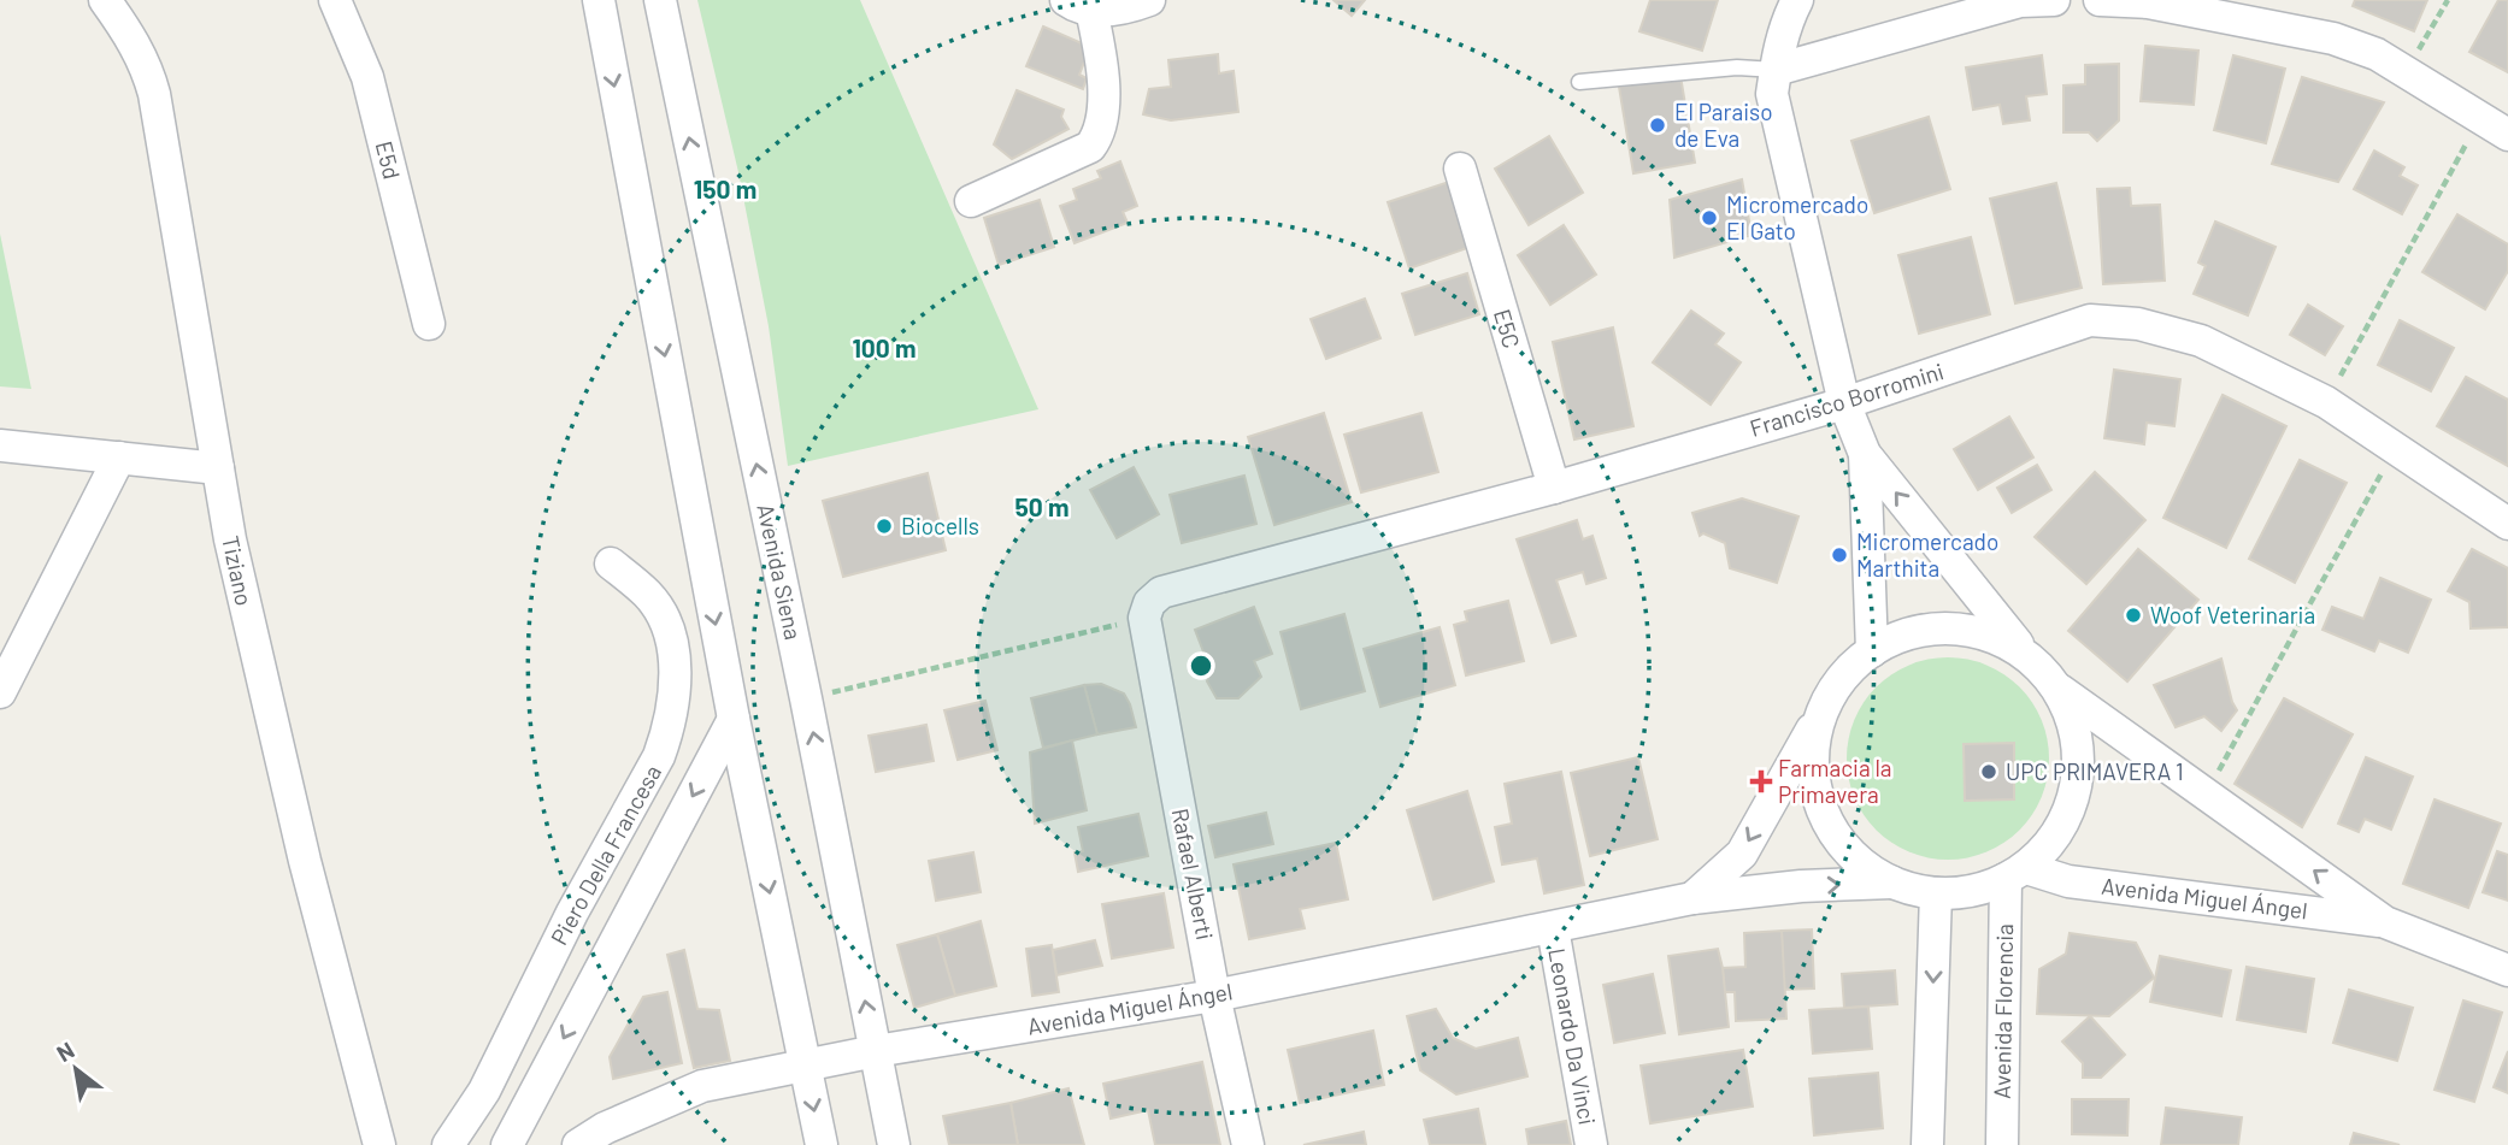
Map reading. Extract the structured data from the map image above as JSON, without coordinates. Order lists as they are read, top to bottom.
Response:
{
  "streets": {
    "street": [
      "E5d",
      "E5C",
      "Francisco Borromini",
      "Tiziano",
      "Avenida Siena",
      "Piero Della Francesa",
      "Rafael Alberti",
      "Avenida Miguel Ángel",
      "Avenida Florencia",
      "Leonardo Da Vinci"
    ]
  },
  "crossings": [
    ["E5C", "Francisco Borromini"],
    ["Francisco Borromini", "Rafael Alberti"],
    ["Avenida Siena", "Avenida Miguel Ángel"],
    ["Rafael Alberti", "Avenida Miguel Ángel"],
    ["Avenida Miguel Ángel", "Avenida Florencia"],
    ["Avenida Miguel Ángel", "Leonardo Da Vinci"]
  ],
  "places": {
    "other": [
      "El Paraiso de Eva",
      "Micromercado El Gato",
      "Biocells",
      "Micromercado Marthita",
      "Woof Veterinaria",
      "UPC PRIMAVERA 1"
    ],
    "health": ["Farmacia la Primavera"]
  },
  "north": "top left",
  "rings": ["150 m", "100 m", "50 m"]
}
